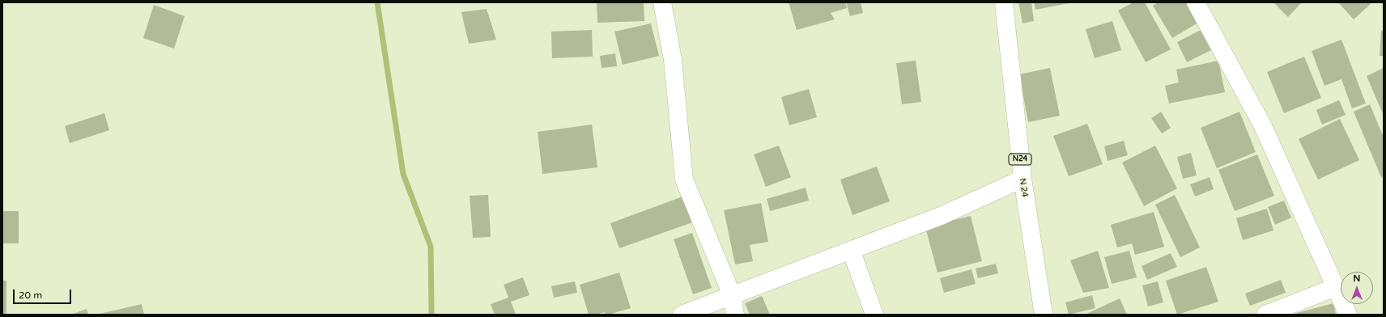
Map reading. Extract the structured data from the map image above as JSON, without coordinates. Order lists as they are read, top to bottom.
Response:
{
  "streets": {
    "street": ["N24", "N 24"]
  },
  "scale_bar": "20 m",
  "north": "top"
}
